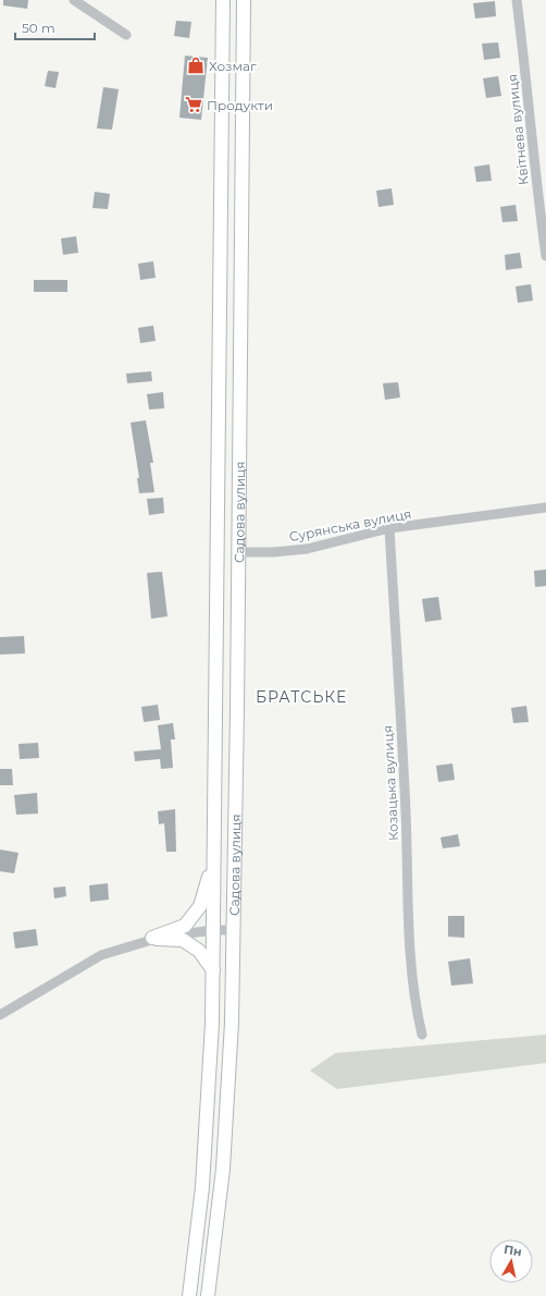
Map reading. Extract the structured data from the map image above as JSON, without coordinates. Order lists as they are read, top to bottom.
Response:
{
  "streets": {
    "main road": ["Садова вулиця"],
    "street": ["Квітнева вулиця", "Сурянська вулиця", "Козацька вулиця"]
  },
  "crossings": [
    ["Садова вулиця", "Сурянська вулиця"],
    ["Сурянська вулиця", "Козацька вулиця"]
  ],
  "districts": ["БРАТСЬКЕ"],
  "places": {
    "shop": ["Хозмаг"],
    "supermarket": ["Продукти"]
  },
  "scale_bar": "50 m",
  "north": "top"
}
